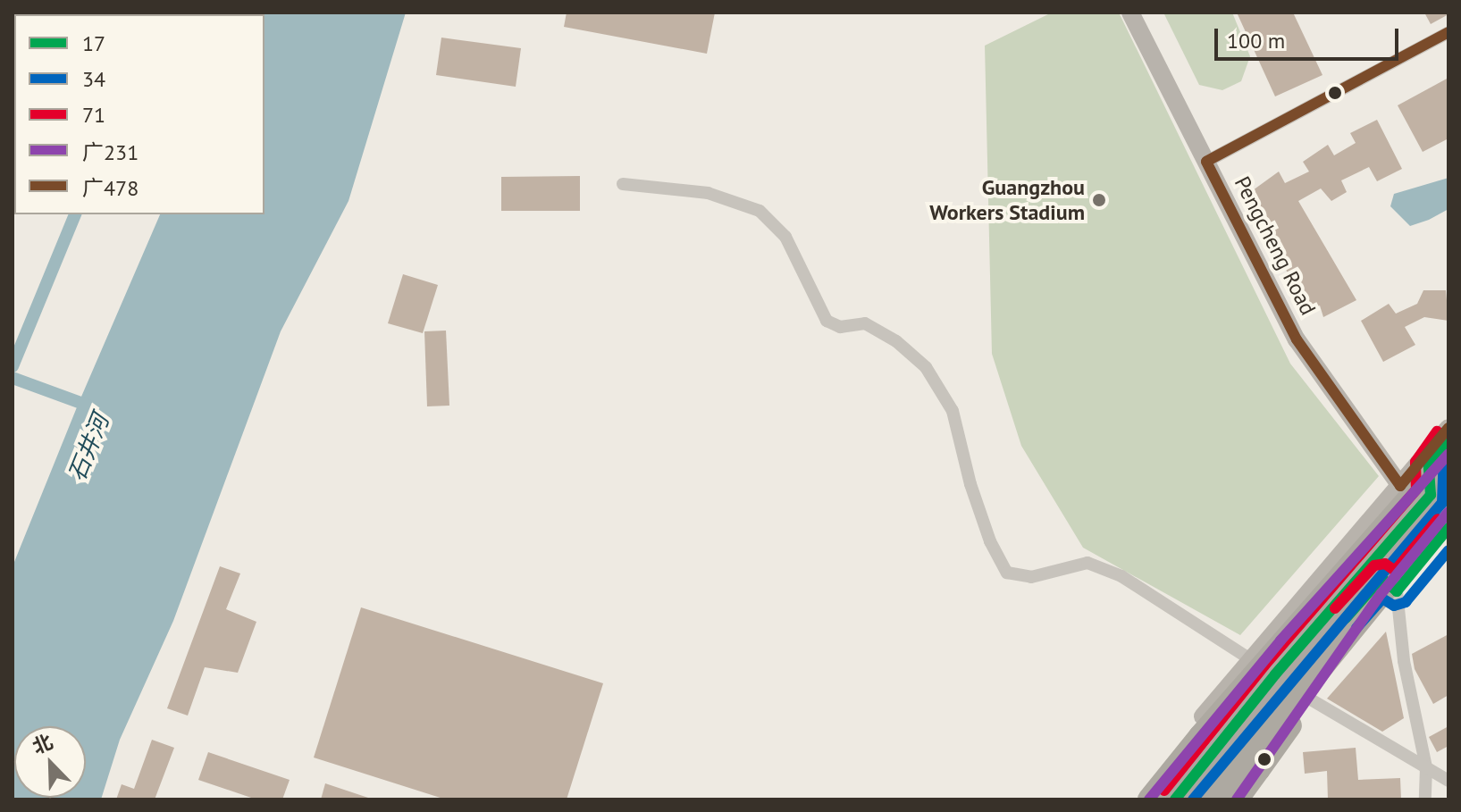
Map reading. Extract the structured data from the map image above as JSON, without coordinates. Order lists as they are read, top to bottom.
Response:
{
  "streets": {
    "main road": ["Pengcheng Road"]
  },
  "water": ["石井河"],
  "places": ["Guangzhou Workers Stadium"],
  "lines": [
    "transit line 广478",
    "transit line 71",
    "transit line 17",
    "transit line 广231",
    "transit line 34"
  ],
  "legend": [
    "17",
    "34",
    "71",
    "广231",
    "广478"
  ],
  "scale_bar": "100 m",
  "north": "top left"
}
